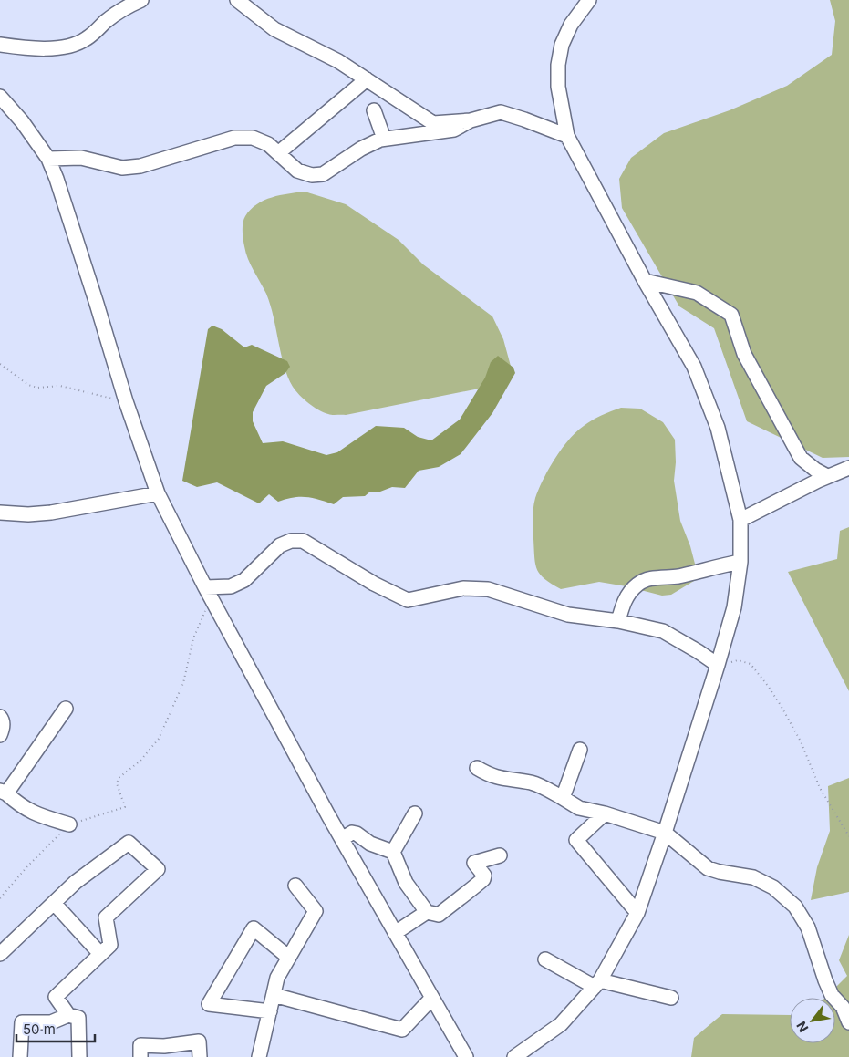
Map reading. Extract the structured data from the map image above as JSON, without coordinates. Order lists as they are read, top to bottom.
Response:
{
  "scale_bar": "50 m",
  "north": "bottom left"
}
